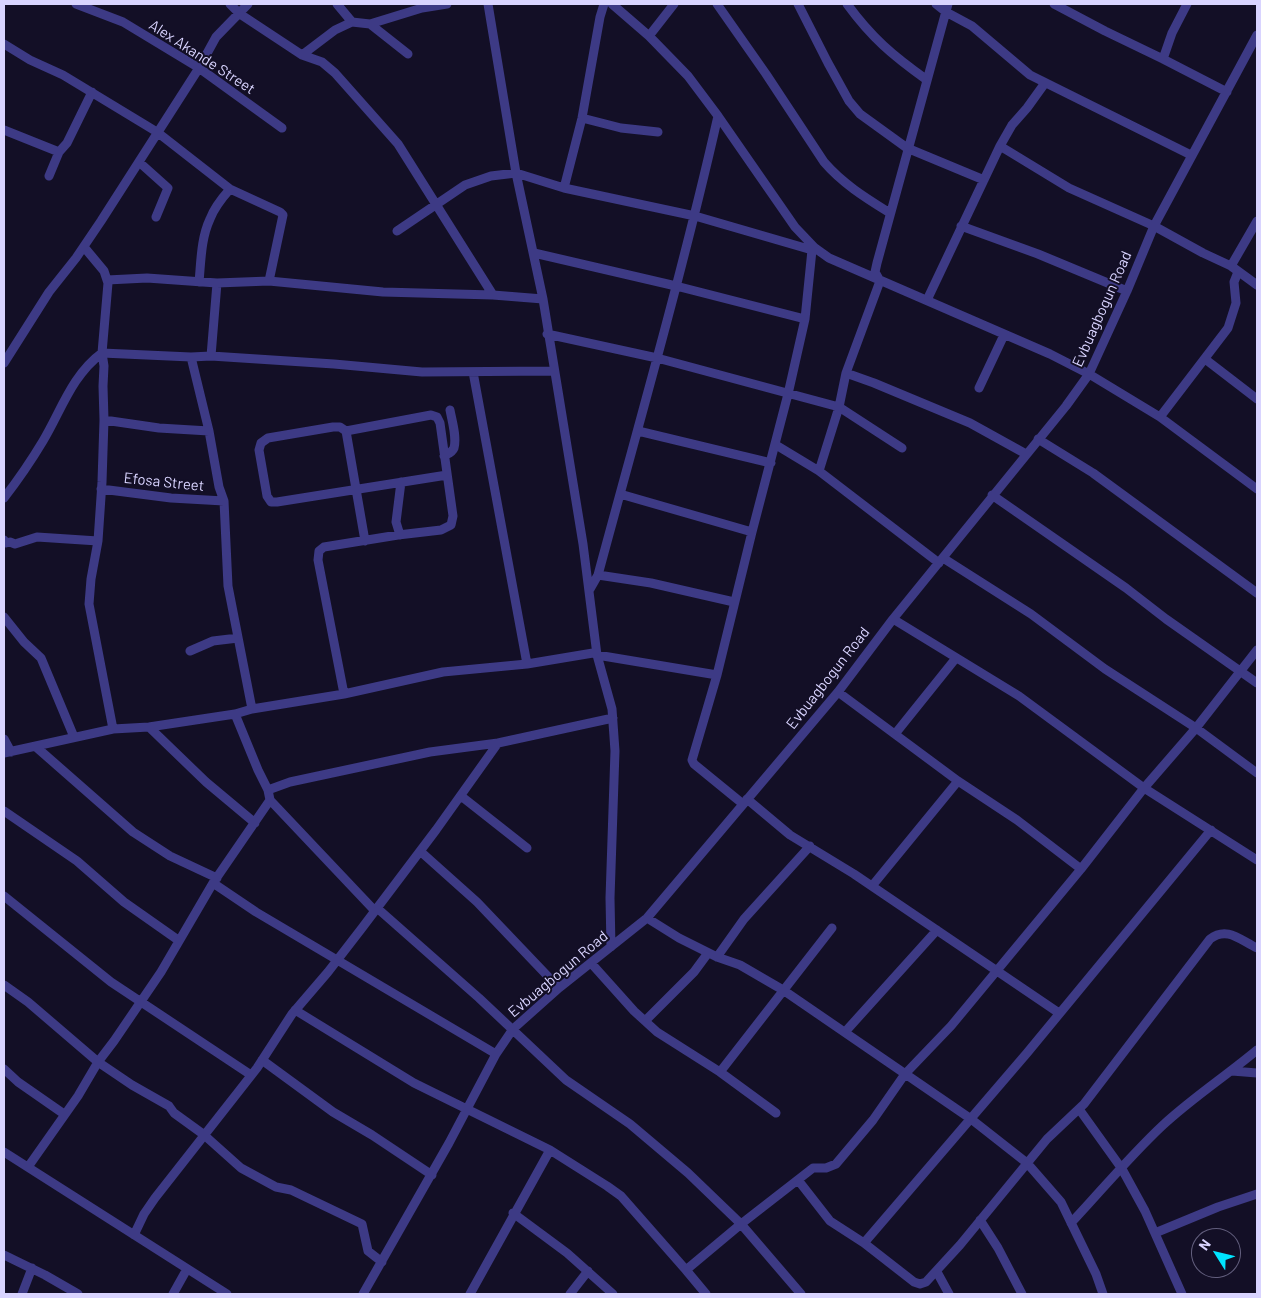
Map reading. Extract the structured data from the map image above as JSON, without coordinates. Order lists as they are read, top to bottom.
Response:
{
  "streets": {
    "street": ["Alex Akande Street", "Evbuagbogun Road", "Efosa Street"]
  },
  "north": "top left"
}
